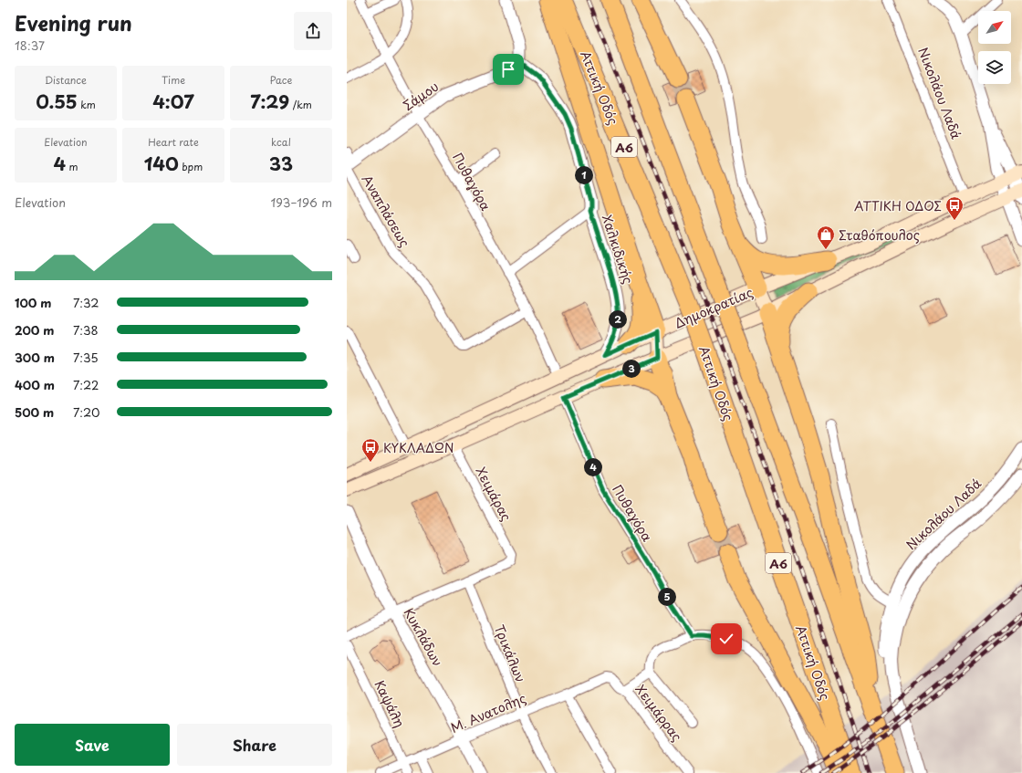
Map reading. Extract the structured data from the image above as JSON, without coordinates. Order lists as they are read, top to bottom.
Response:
{
  "streets": {
    "highway": ["Αττική Οδός", "Α6"],
    "main road": ["Δημοκρατίας"],
    "street": [
      "Νικολάου Λαδά",
      "Σάμου",
      "Πυθαγόρα",
      "Αναπλάσεως",
      "Χαλκιδικής",
      "Χειμάρας",
      "Κυκλάδων",
      "Τρικάλων",
      "Καψάλη",
      "Μ. Ανατολης",
      "Χειμάρρας"
    ]
  },
  "crossings": [
    ["Νικολάου Λαδά", "Δημοκρατίας"],
    ["Σάμου", "Πυθαγόρα"],
    ["Σάμου", "Αναπλάσεως"],
    ["Σάμου", "Χαλκιδικής"],
    ["Πυθαγόρα", "Αναπλάσεως"],
    ["Πυθαγόρα", "Δημοκρατίας"],
    ["Χαλκιδικής", "Δημοκρατίας"],
    ["Δημοκρατίας", "Χειμάρας"],
    ["Χειμάρας", "Τρικάλων"],
    ["Κυκλάδων", "Μ. Ανατολης"],
    ["Τρικάλων", "Μ. Ανατολης"],
    ["Καψάλη", "Μ. Ανατολης"],
    ["Μ. Ανατολης", "Χειμάρρας"]
  ],
  "places": {
    "bus stop": ["ΑΤΤΙΚΗ ΟΔΟΣ", "ΚΥΚΛΑΔΩΝ"],
    "shop": ["Σταθόπουλος"]
  },
  "north": "top right",
  "page": {
    "heading": ["Evening run", "18:37"],
    "stats": [
      ["Distance", "0.55 km"],
      ["Time", "4:07"],
      ["Pace", "7:29 /km"],
      ["Elevation", "4 m"],
      ["Heart rate", "140 bpm"],
      ["kcal", "33"]
    ],
    "pins": [
      "1",
      "2",
      "3",
      "4",
      "5"
    ],
    "chart": ["Elevation", "193–196 m"],
    "list": [
      {
        "name": "100 m",
        "note": "7:32"
      },
      {
        "name": "200 m",
        "note": "7:38"
      },
      {
        "name": "300 m",
        "note": "7:35"
      },
      {
        "name": "400 m",
        "note": "7:22"
      },
      {
        "name": "500 m",
        "note": "7:20"
      }
    ],
    "buttons": ["Save", "Share"]
  }
}
